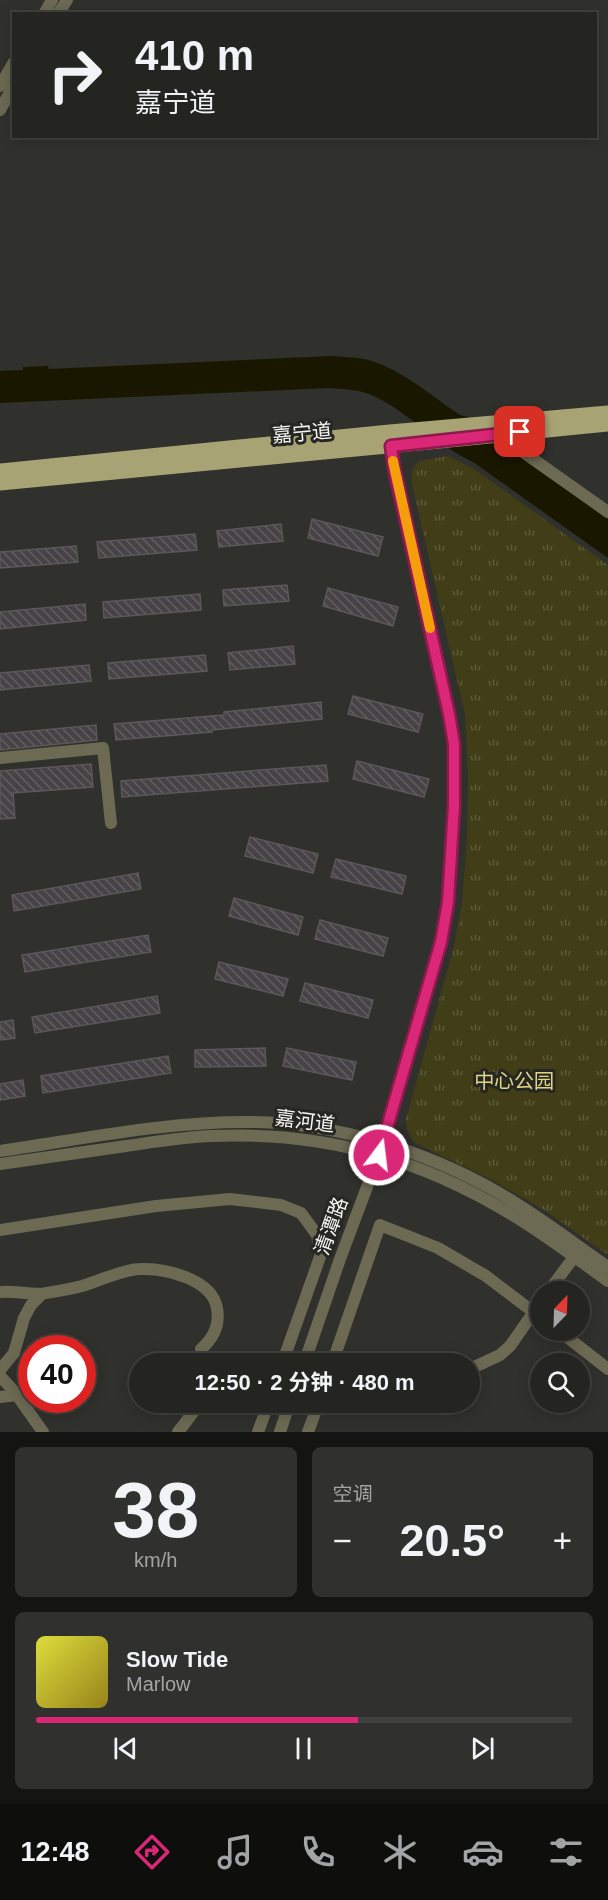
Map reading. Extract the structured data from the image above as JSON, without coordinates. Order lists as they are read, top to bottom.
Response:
{
  "streets": {
    "main road": ["嘉宁道"],
    "street": ["嘉河道", "清潭路"]
  },
  "crossings": [
    ["嘉宁道", "清潭路"],
    ["嘉河道", "清潭路"]
  ],
  "parks": ["中心公园"],
  "north": "top right",
  "page": {
    "turn": ["410 m", "嘉宁道"],
    "limit": "40",
    "trip": "12:50 · 2 分钟 · 480 m",
    "tile": [
      ["38", "km/h"],
      "空调"
    ],
    "heat": ["−", "20.5°", "+"],
    "song": ["Slow Tide", "Marlow"],
    "tabs": "12:48"
  }
}
